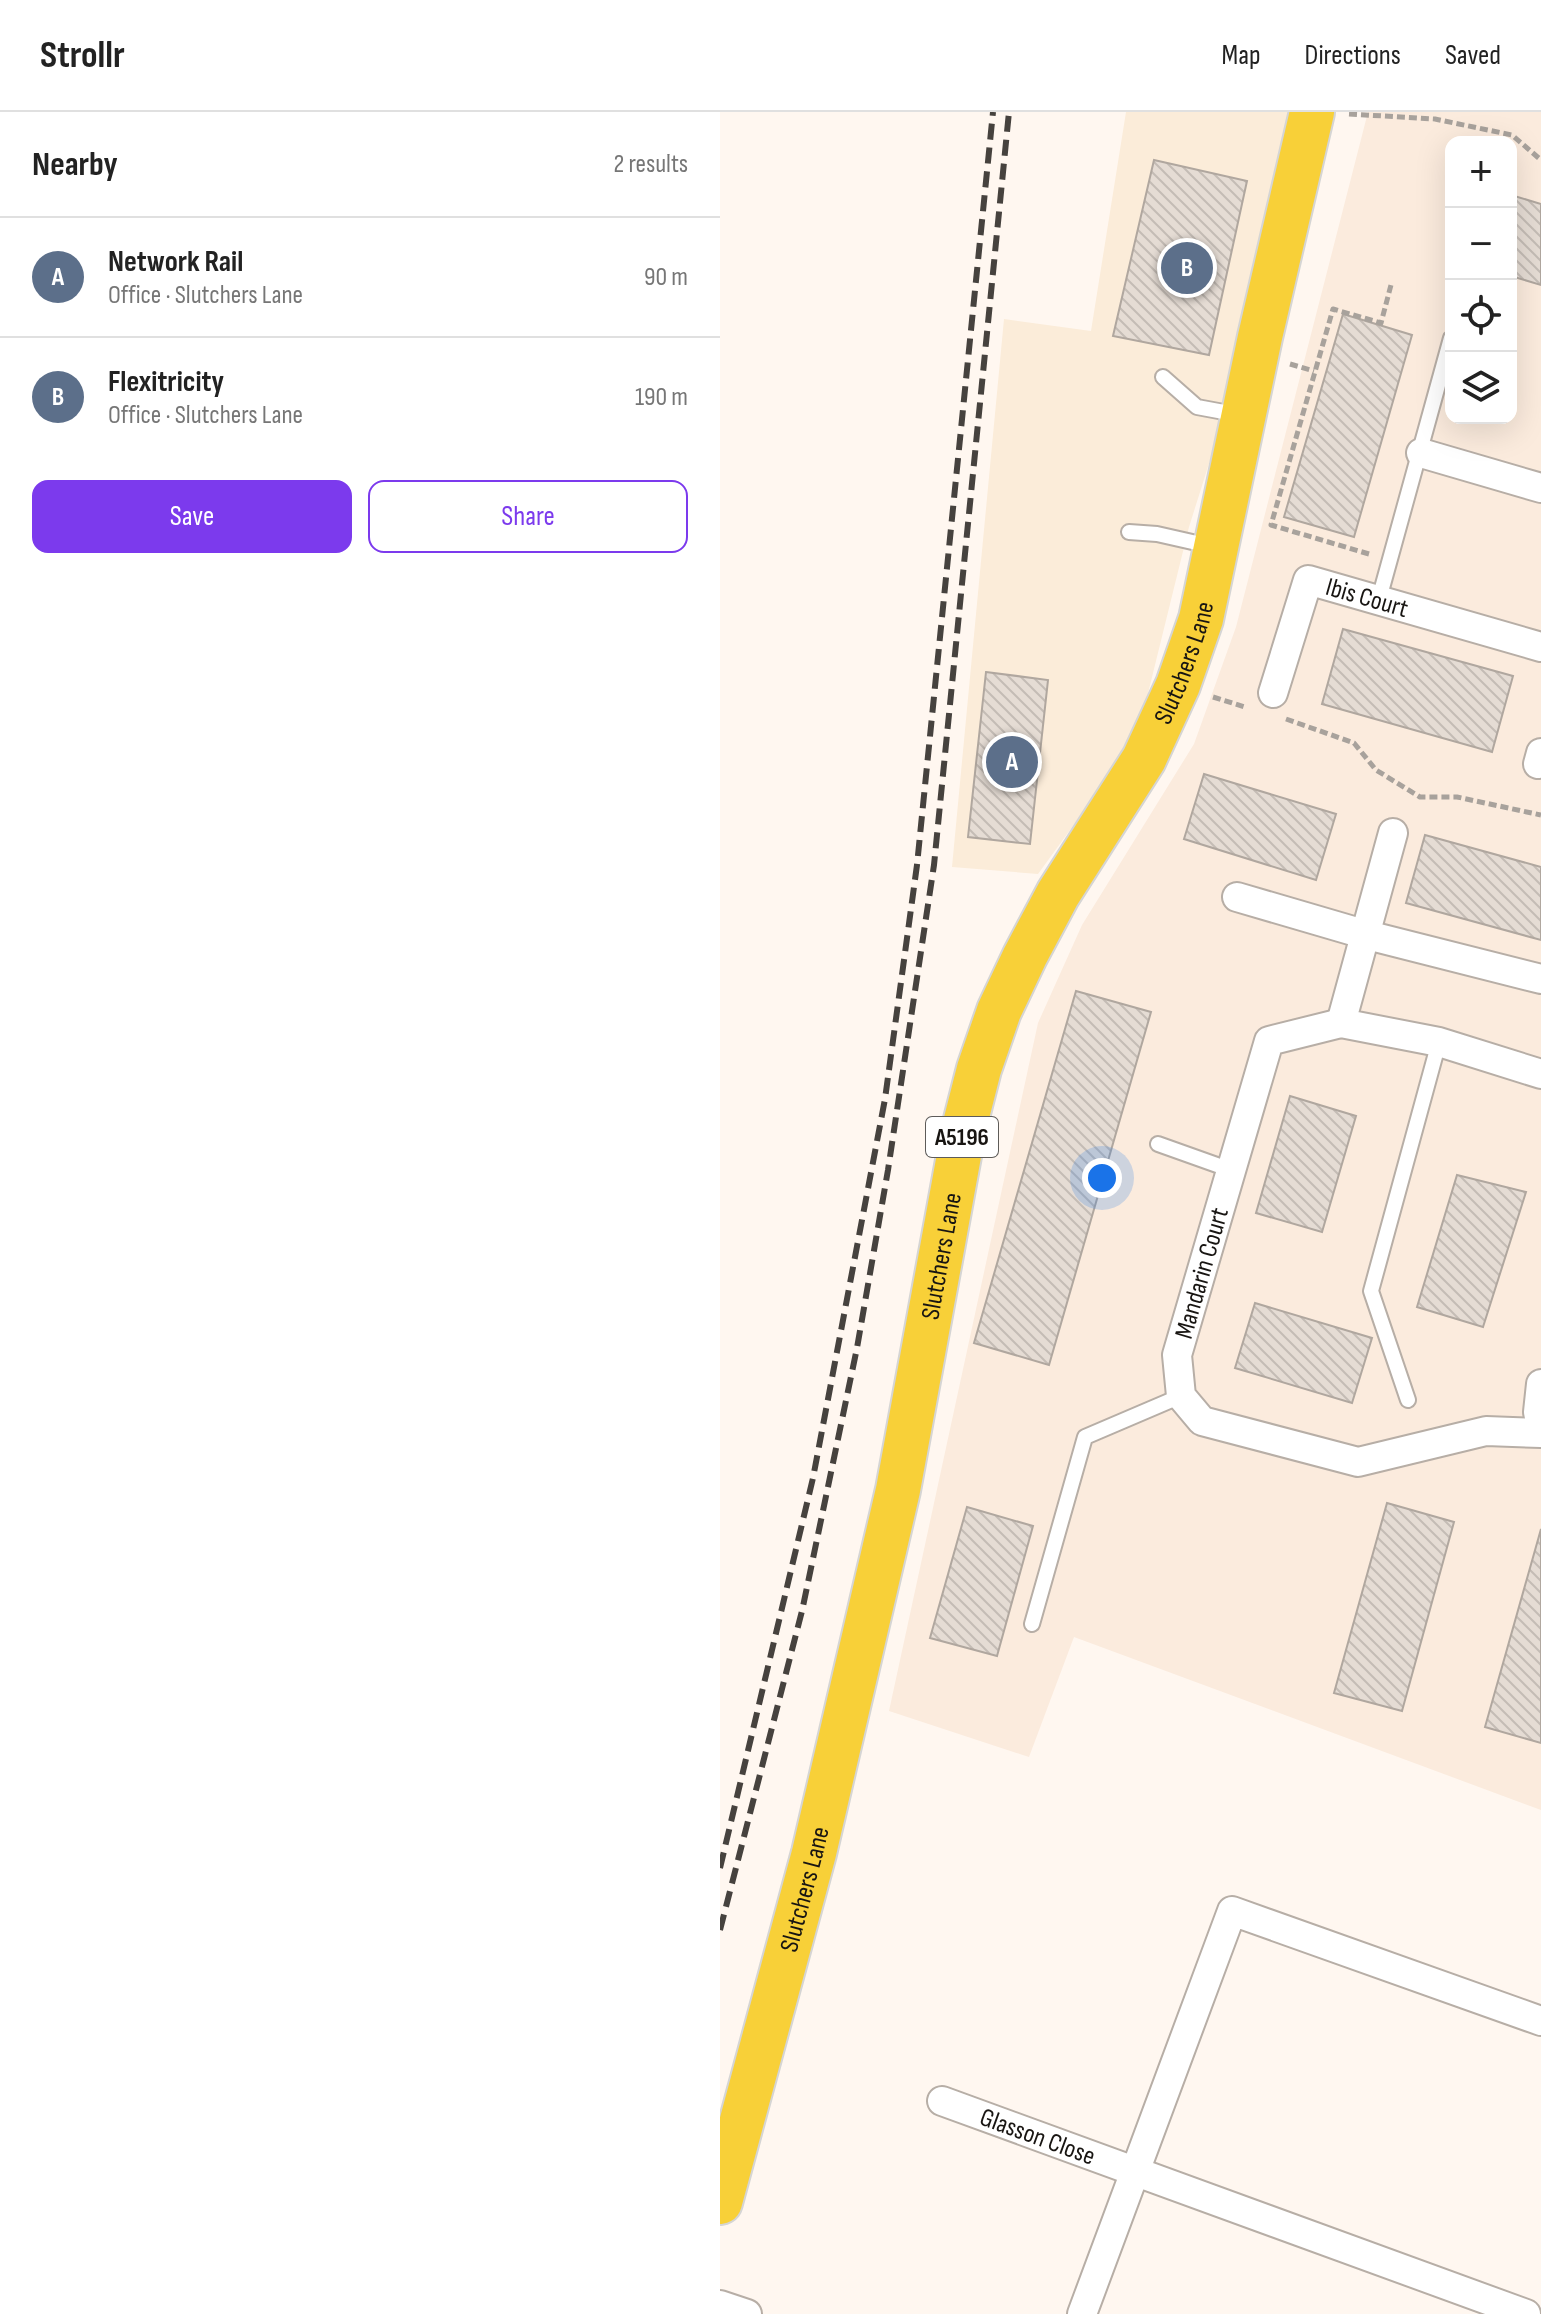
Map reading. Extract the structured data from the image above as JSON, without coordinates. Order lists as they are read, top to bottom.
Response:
{
  "streets": {
    "highway": ["Slutchers Lane", "A5196"],
    "street": ["Ibis Court", "Mandarin Court", "Glasson Close"]
  },
  "page": {
    "header": "Strollr",
    "nav": ["Map", "Directions", "Saved"],
    "heading": ["Nearby", "2 results"],
    "map_buttons": ["+", "−"],
    "list": [
      {
        "mark": "A",
        "name": "Network Rail",
        "note": "Office · Slutchers Lane",
        "value": "90 m"
      },
      {
        "mark": "B",
        "name": "Flexitricity",
        "note": "Office · Slutchers Lane",
        "value": "190 m"
      }
    ],
    "pins": ["B", "A"],
    "buttons": ["Save", "Share"]
  }
}
